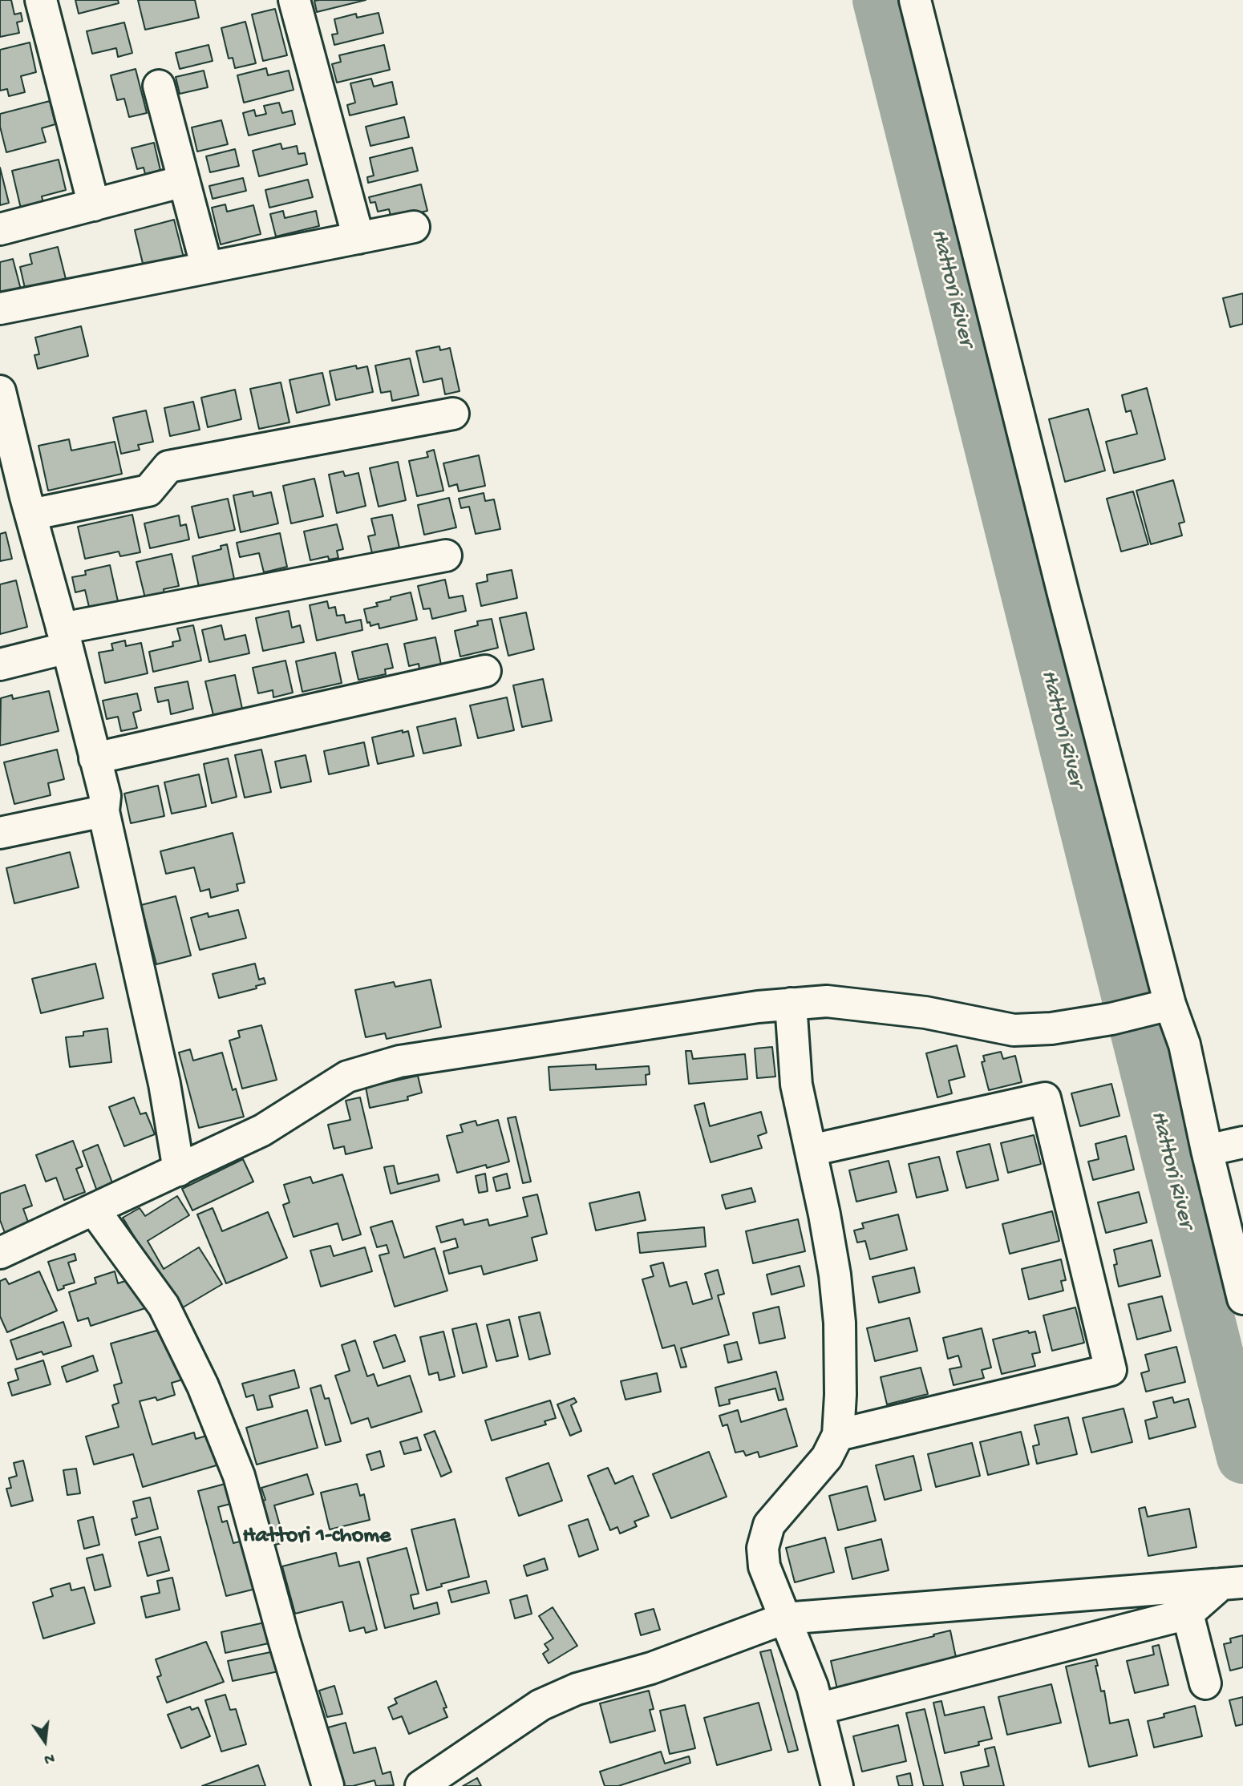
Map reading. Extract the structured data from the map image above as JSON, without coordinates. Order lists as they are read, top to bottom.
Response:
{
  "districts": ["Hattori 1-chome"],
  "water": ["Hattori River"],
  "north": "bottom"
}
